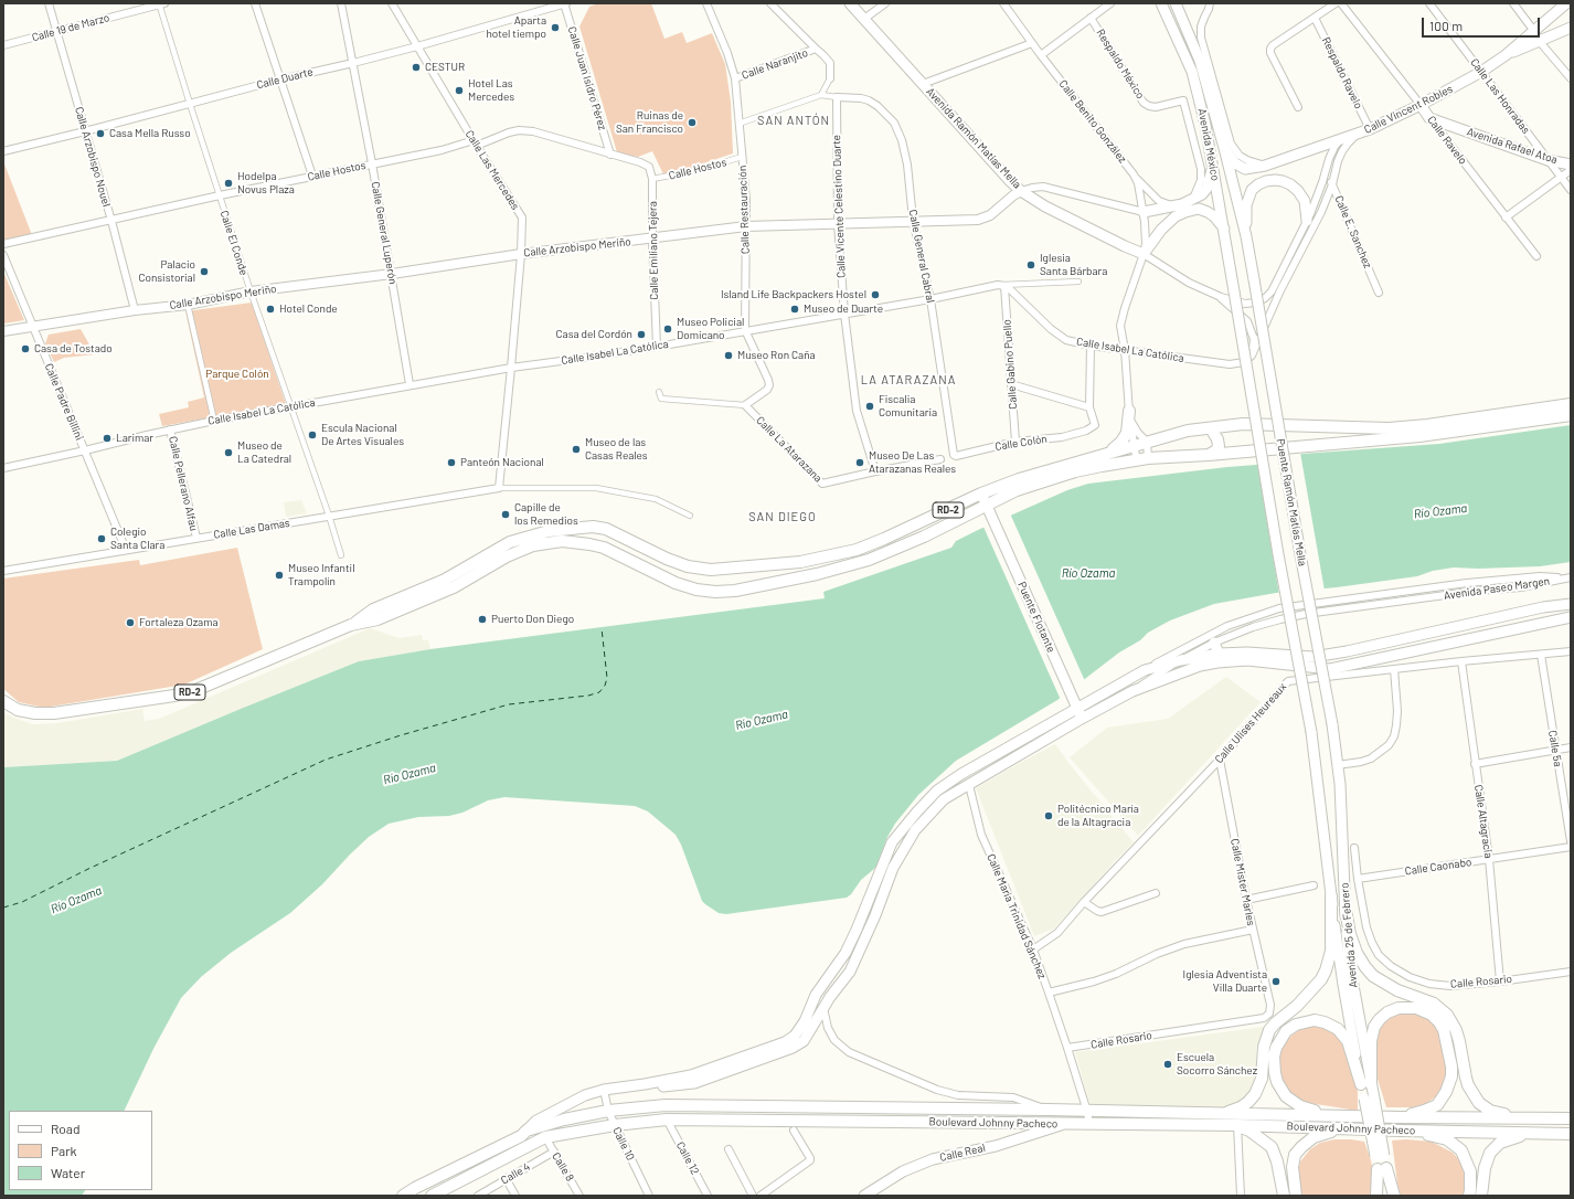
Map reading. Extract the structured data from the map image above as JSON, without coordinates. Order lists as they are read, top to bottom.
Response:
{
  "streets": {
    "main road": [
      "Calle Vincent Robles",
      "Avenida Ramón Matías Mella",
      "Calle Ravelo",
      "Avenida México",
      "Avenida Rafael Atoa",
      "Puente Ramón Matías Mella",
      "RD-2",
      "Puente Flotante",
      "Avenida 25 de Febrero",
      "Boulevard Johnny Pacheco",
      "Calle Real"
    ],
    "street": [
      "Calle 19 de Marzo",
      "Calle Naranjito",
      "Respaldo México",
      "Respaldo Ravelo",
      "Calle Duarte",
      "Calle Juan Isidro Pérez",
      "Calle Las Honradas",
      "Calle Benito González",
      "Calle Arzobispo Nouel",
      "Calle Hostos",
      "Calle Las Mercedes",
      "Calle Vicente Celestino Duarte",
      "Calle Restauración",
      "Calle E. Sanchez",
      "Calle General Luperón",
      "Calle El Conde",
      "Calle Arzobispo Meriño",
      "Calle Emiliano Tejera",
      "Calle General Cabral",
      "Calle Isabel La Católica",
      "Calle Gabino Puello",
      "Calle Padre Billini",
      "Calle Colón",
      "Calle La Atarazana",
      "Calle Pellerano Alfau",
      "Calle Las Damas",
      "Avenida Paseo Margen",
      "Calle Ulises Heureaux",
      "Calle 5a",
      "Calle Altagracia",
      "Calle Caonabo",
      "Calle Mister Marles",
      "Calle María Trinidad Sánchez",
      "Calle Rosario",
      "Calle 10",
      "Calle 12",
      "Calle 8",
      "Calle 4"
    ]
  },
  "crossings": [
    ["Calle 19 de Marzo", "Calle Arzobispo Nouel"],
    ["Calle 19 de Marzo", "Calle El Conde"],
    ["Calle Naranjito", "Calle Restauración"],
    ["Respaldo Ravelo", "Calle Vincent Robles"],
    ["Calle Duarte", "Calle Juan Isidro Pérez"],
    ["Calle Duarte", "Calle Arzobispo Nouel"],
    ["Calle Duarte", "Calle Las Mercedes"],
    ["Calle Duarte", "Calle General Luperón"],
    ["Calle Duarte", "Calle El Conde"],
    ["Calle Juan Isidro Pérez", "Calle Hostos"],
    ["Calle Las Honradas", "Calle Vincent Robles"],
    ["Calle Las Honradas", "Avenida Rafael Atoa"],
    ["Calle Vincent Robles", "Calle Ravelo"],
    ["Calle Vincent Robles", "Avenida México"],
    ["Calle Vincent Robles", "Calle E. Sanchez"],
    ["Calle Vincent Robles", "Calle Isabel La Católica"],
    ["Calle Benito González", "Avenida Ramón Matías Mella"],
    ["Calle Benito González", "Calle Arzobispo Meriño"],
    ["Calle Benito González", "Calle Isabel La Católica"],
    ["Calle Benito González", "RD-2"],
    ["Avenida Ramón Matías Mella", "Calle Arzobispo Meriño"],
    ["Calle Ravelo", "Avenida Rafael Atoa"],
    ["Avenida México", "Puente Ramón Matías Mella"],
    ["Calle Arzobispo Nouel", "Calle Hostos"],
    ["Calle Arzobispo Nouel", "Calle Arzobispo Meriño"],
    ["Calle Hostos", "Calle Las Mercedes"],
    ["Calle Hostos", "Calle Restauración"],
    ["Calle Hostos", "Calle General Luperón"],
    ["Calle Hostos", "Calle El Conde"],
    ["Calle Hostos", "Calle Emiliano Tejera"],
    ["Calle Las Mercedes", "Calle Arzobispo Meriño"],
    ["Calle Las Mercedes", "Calle Isabel La Católica"],
    ["Calle Las Mercedes", "Calle Las Damas"],
    ["Calle Vicente Celestino Duarte", "Calle Arzobispo Meriño"],
    ["Calle Vicente Celestino Duarte", "Calle General Cabral"],
    ["Calle Vicente Celestino Duarte", "Calle Isabel La Católica"],
    ["Calle Vicente Celestino Duarte", "Calle La Atarazana"],
    ["Calle Restauración", "Calle Arzobispo Meriño"],
    ["Calle Restauración", "Calle Isabel La Católica"],
    ["Calle Restauración", "Calle La Atarazana"],
    ["Calle General Luperón", "Calle Arzobispo Meriño"],
    ["Calle General Luperón", "Calle Isabel La Católica"],
    ["Calle El Conde", "Calle Arzobispo Meriño"],
    ["Calle El Conde", "Calle Isabel La Católica"],
    ["Calle El Conde", "Calle Las Damas"],
    ["Calle Arzobispo Meriño", "Calle Emiliano Tejera"],
    ["Calle Arzobispo Meriño", "Calle General Cabral"],
    ["Calle Arzobispo Meriño", "Calle Padre Billini"],
    ["Calle Emiliano Tejera", "Calle Isabel La Católica"],
    ["Calle General Cabral", "Calle Isabel La Católica"],
    ["Calle General Cabral", "Calle Colón"],
    ["Calle Isabel La Católica", "Calle Gabino Puello"],
    ["Calle Isabel La Católica", "Calle Padre Billini"],
    ["Calle Isabel La Católica", "Calle Pellerano Alfau"],
    ["Calle Gabino Puello", "Calle Colón"],
    ["Calle Padre Billini", "Calle Las Damas"],
    ["Calle Pellerano Alfau", "Calle Las Damas"],
    ["Puente Ramón Matías Mella", "Avenida 25 de Febrero"],
    ["RD-2", "Puente Flotante"],
    ["Calle Ulises Heureaux", "Calle 5a"],
    ["Calle Ulises Heureaux", "Calle Altagracia"],
    ["Calle Ulises Heureaux", "Calle Mister Marles"],
    ["Calle Ulises Heureaux", "Calle María Trinidad Sánchez"],
    ["Calle Altagracia", "Calle Caonabo"],
    ["Calle Altagracia", "Calle Rosario"],
    ["Calle Caonabo", "Calle Rosario"],
    ["Calle Mister Marles", "Calle Rosario"],
    ["Calle María Trinidad Sánchez", "Calle Rosario"],
    ["Calle María Trinidad Sánchez", "Boulevard Johnny Pacheco"],
    ["Boulevard Johnny Pacheco", "Calle 10"],
    ["Boulevard Johnny Pacheco", "Calle Real"],
    ["Boulevard Johnny Pacheco", "Calle 12"],
    ["Boulevard Johnny Pacheco", "Calle 8"],
    ["Calle 8", "Calle 4"]
  ],
  "districts": ["SAN ANTÓN", "LA ATARAZANA", "SAN DIEGO"],
  "water": ["Río Ozama"],
  "parks": ["Parque Colón"],
  "places": [
    "Aparta hotel tiempo",
    "CESTUR",
    "Hotel Las Mercedes",
    "Ruinas de San Francisco",
    "Casa Mella Russo",
    "Hodelpa Novus Plaza",
    "Iglesia Santa Bárbara",
    "Palacio Consistorial",
    "Island Life Backpackers Hostel",
    "Hotel Conde",
    "Museo de Duarte",
    "Museo Policial Domicano",
    "Casa del Cordón",
    "Casa de Tostado",
    "Museo Ron Caña",
    "Fiscalia Comunitaria",
    "Escula Nacional De Artes Visuales",
    "Larimar",
    "Museo de las Casas Reales",
    "Museo de La Catedral",
    "Panteón Nacional",
    "Museo De Las Atarazanas Reales",
    "Capille de los Remedios",
    "Colegio Santa Clara",
    "Museo Infantil Trampolín",
    "Puerto Don Diego",
    "Fortaleza Ozama",
    "Politécnico María de la Altagracia",
    "Iglesia Adventista Villa Duarte",
    "Escuela Socorro Sánchez"
  ],
  "legend": ["Road", "Park", "Water"],
  "scale_bar": "100 m"
}
